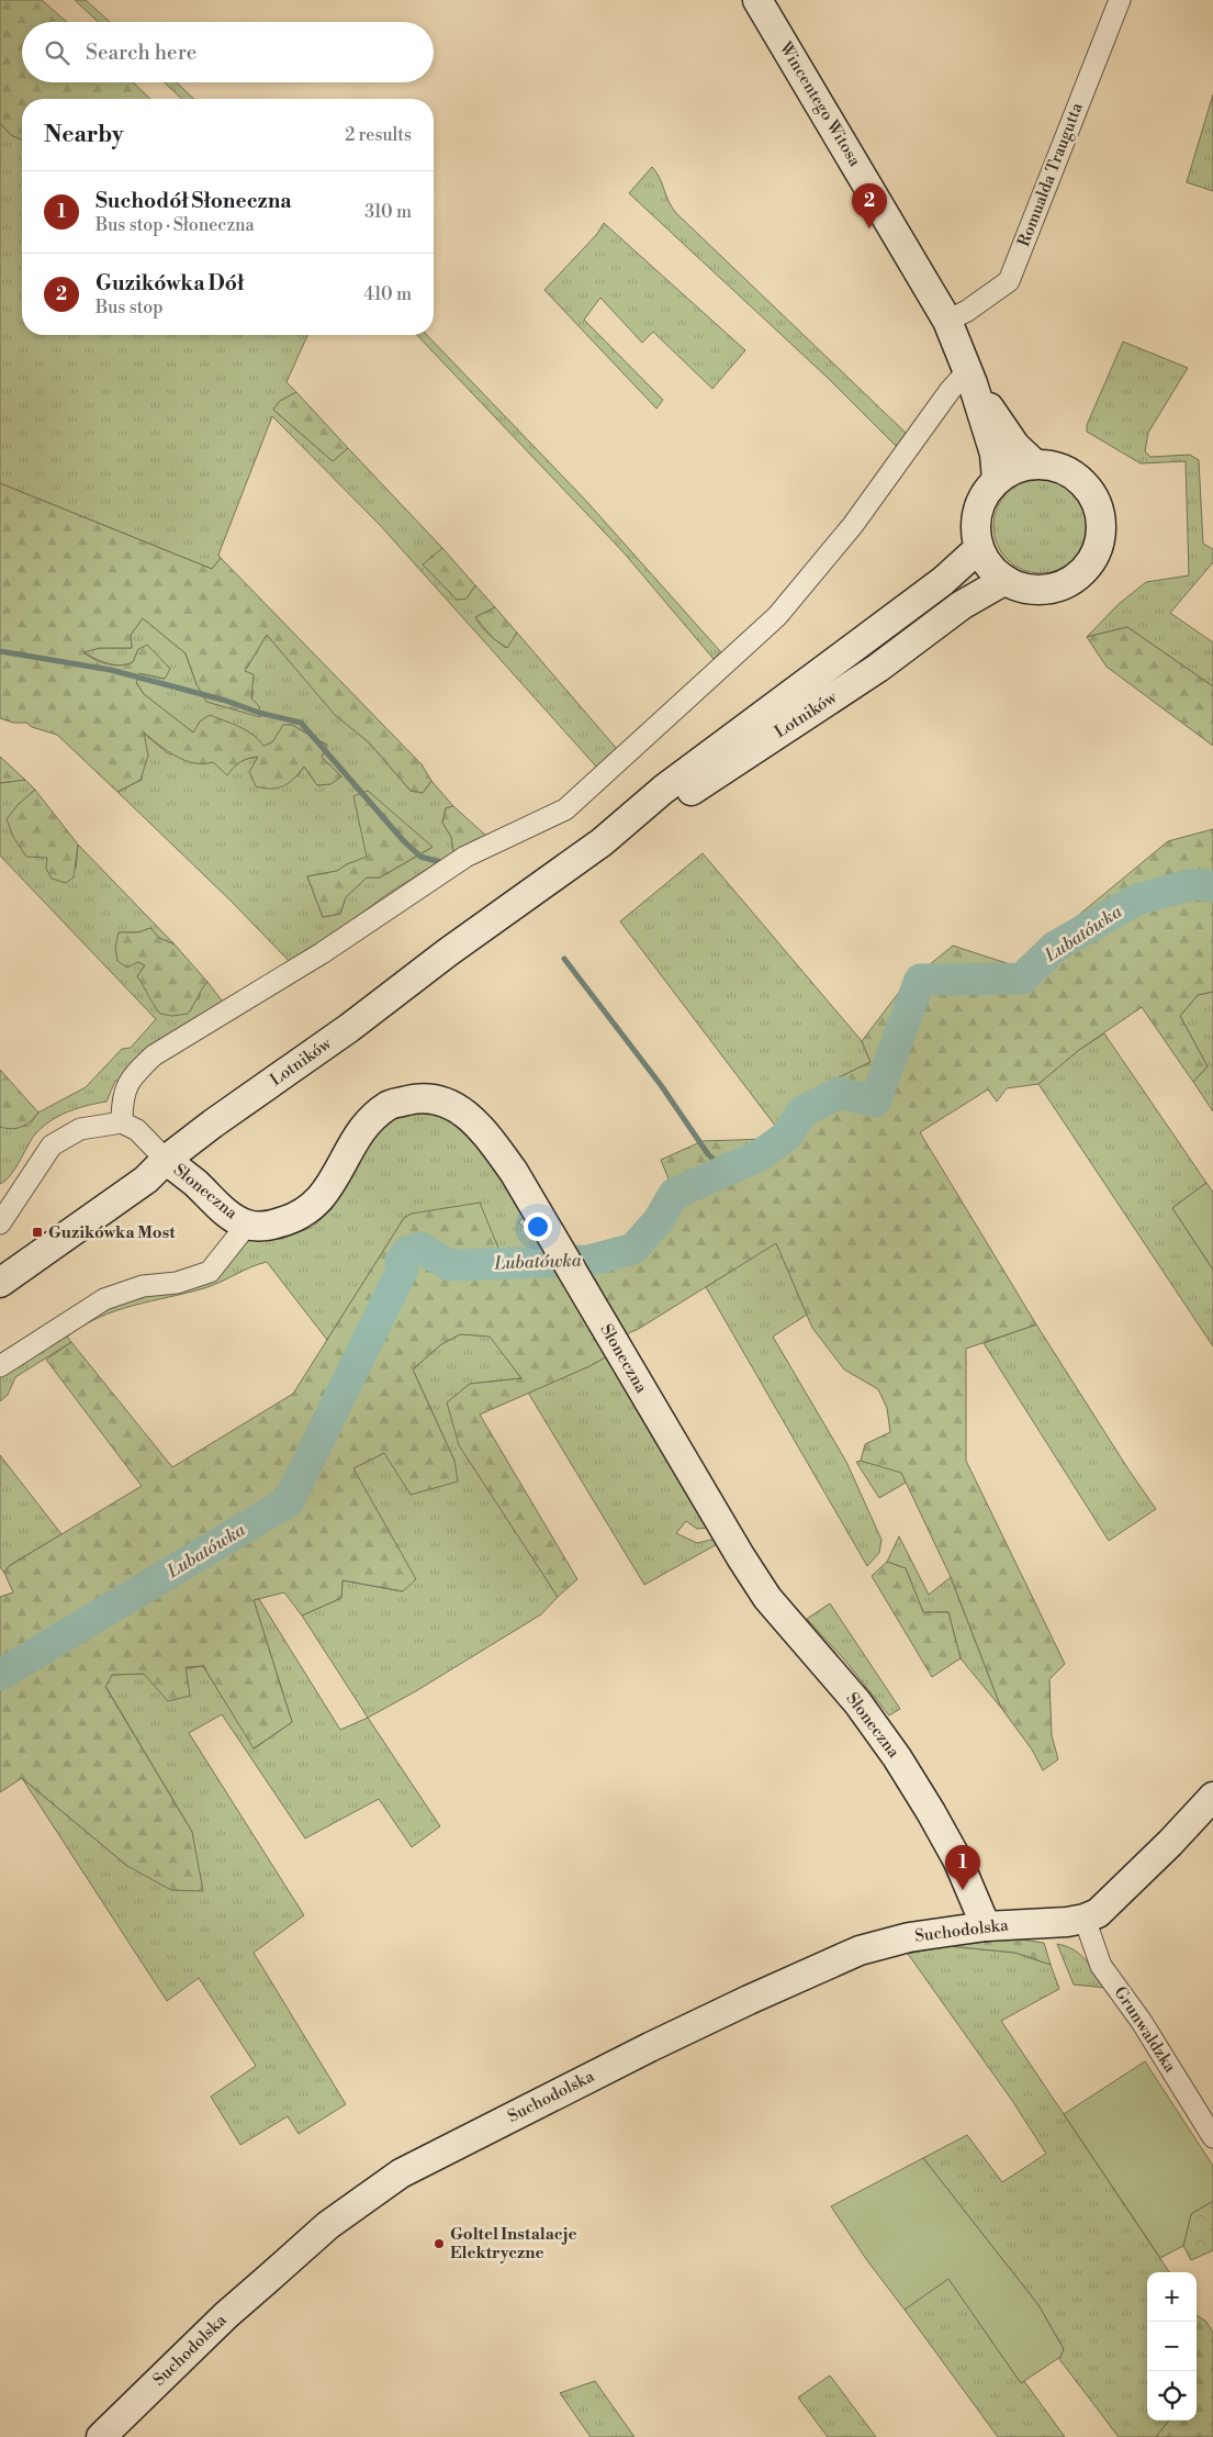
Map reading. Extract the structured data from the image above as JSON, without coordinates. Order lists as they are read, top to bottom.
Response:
{
  "streets": {
    "street": [
      "Wincentego Witosa",
      "Romualda Traugutta",
      "Lotników",
      "Słoneczna",
      "Suchodolska",
      "Grunwaldzka"
    ]
  },
  "crossings": [
    ["Wincentego Witosa", "Romualda Traugutta"],
    ["Wincentego Witosa", "Lotników"],
    ["Lotników", "Słoneczna"],
    ["Słoneczna", "Suchodolska"],
    ["Suchodolska", "Grunwaldzka"]
  ],
  "water": ["Lubatówka"],
  "places": {
    "transit": ["Guzikówka Most"],
    "other": ["Goltel Instalacje Elektryczne"]
  },
  "page": {
    "search": "Search here",
    "heading": ["Nearby", "2 results"],
    "list": [
      {
        "mark": "1",
        "name": "Suchodół Słoneczna",
        "note": "Bus stop · Słoneczna",
        "value": "310 m"
      },
      {
        "mark": "2",
        "name": "Guzikówka Dół",
        "note": "Bus stop",
        "value": "410 m"
      }
    ],
    "pins": ["2", "1"],
    "map_buttons": ["+", "−"]
  }
}
